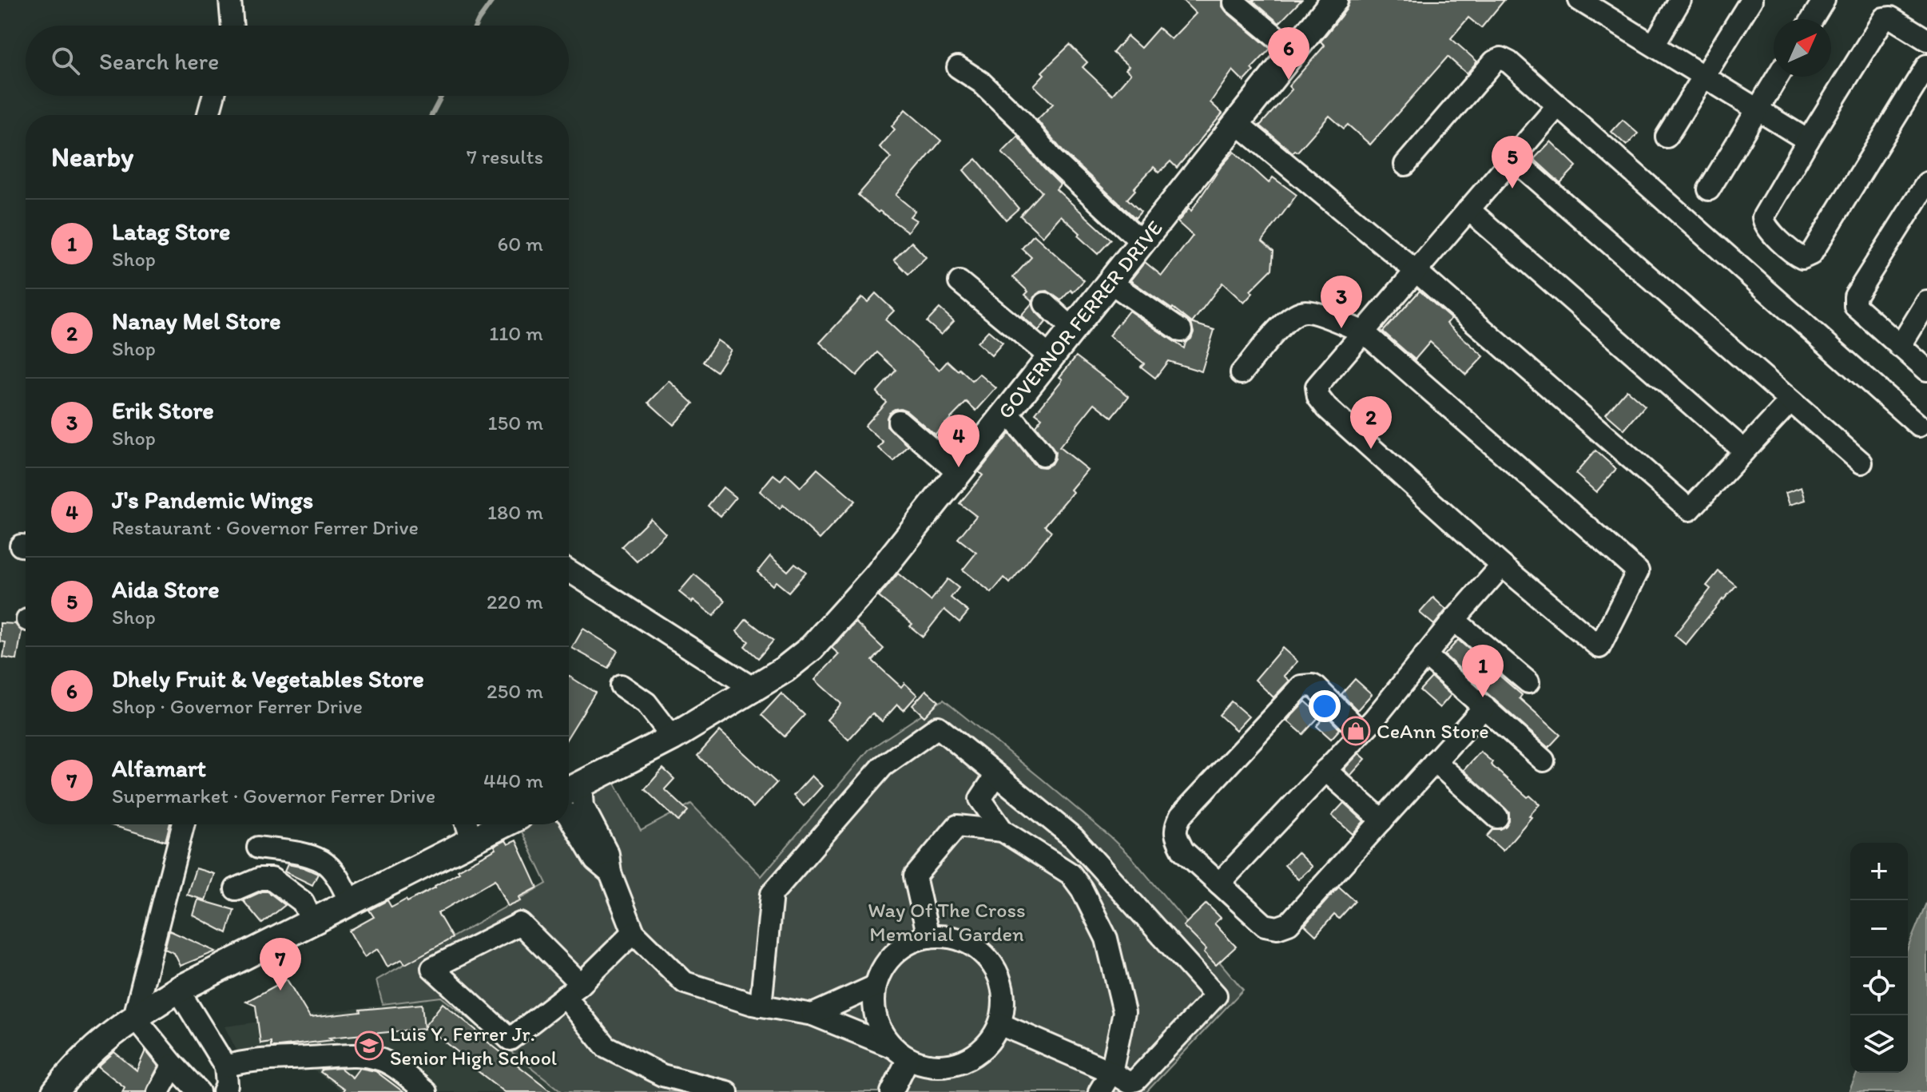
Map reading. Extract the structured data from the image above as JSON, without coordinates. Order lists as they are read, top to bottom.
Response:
{
  "streets": {
    "main road": ["GOVERNOR FERRER DRIVE"]
  },
  "parks": ["Way Of The Cross Memorial Garden"],
  "places": {
    "shop": ["CeAnn Store"],
    "school or university": ["Luis Y. Ferrer Jr. Senior High School"]
  },
  "north": "top right",
  "page": {
    "search": "Search here",
    "pins": [
      "6",
      "5",
      "3",
      "2",
      "4",
      "1",
      "7"
    ],
    "heading": ["Nearby", "7 results"],
    "list": [
      {
        "mark": "1",
        "name": "Latag Store",
        "note": "Shop",
        "value": "60 m"
      },
      {
        "mark": "2",
        "name": "Nanay Mel Store",
        "note": "Shop",
        "value": "110 m"
      },
      {
        "mark": "3",
        "name": "Erik Store",
        "note": "Shop",
        "value": "150 m"
      },
      {
        "mark": "4",
        "name": "J's Pandemic Wings",
        "note": "Restaurant · Governor Ferrer Drive",
        "value": "180 m"
      },
      {
        "mark": "5",
        "name": "Aida Store",
        "note": "Shop",
        "value": "220 m"
      },
      {
        "mark": "6",
        "name": "Dhely Fruit & Vegetables Store",
        "note": "Shop · Governor Ferrer Drive",
        "value": "250 m"
      },
      {
        "mark": "7",
        "name": "Alfamart",
        "note": "Supermarket · Governor Ferrer Drive",
        "value": "440 m"
      }
    ],
    "map_buttons": ["+", "−"]
  }
}
